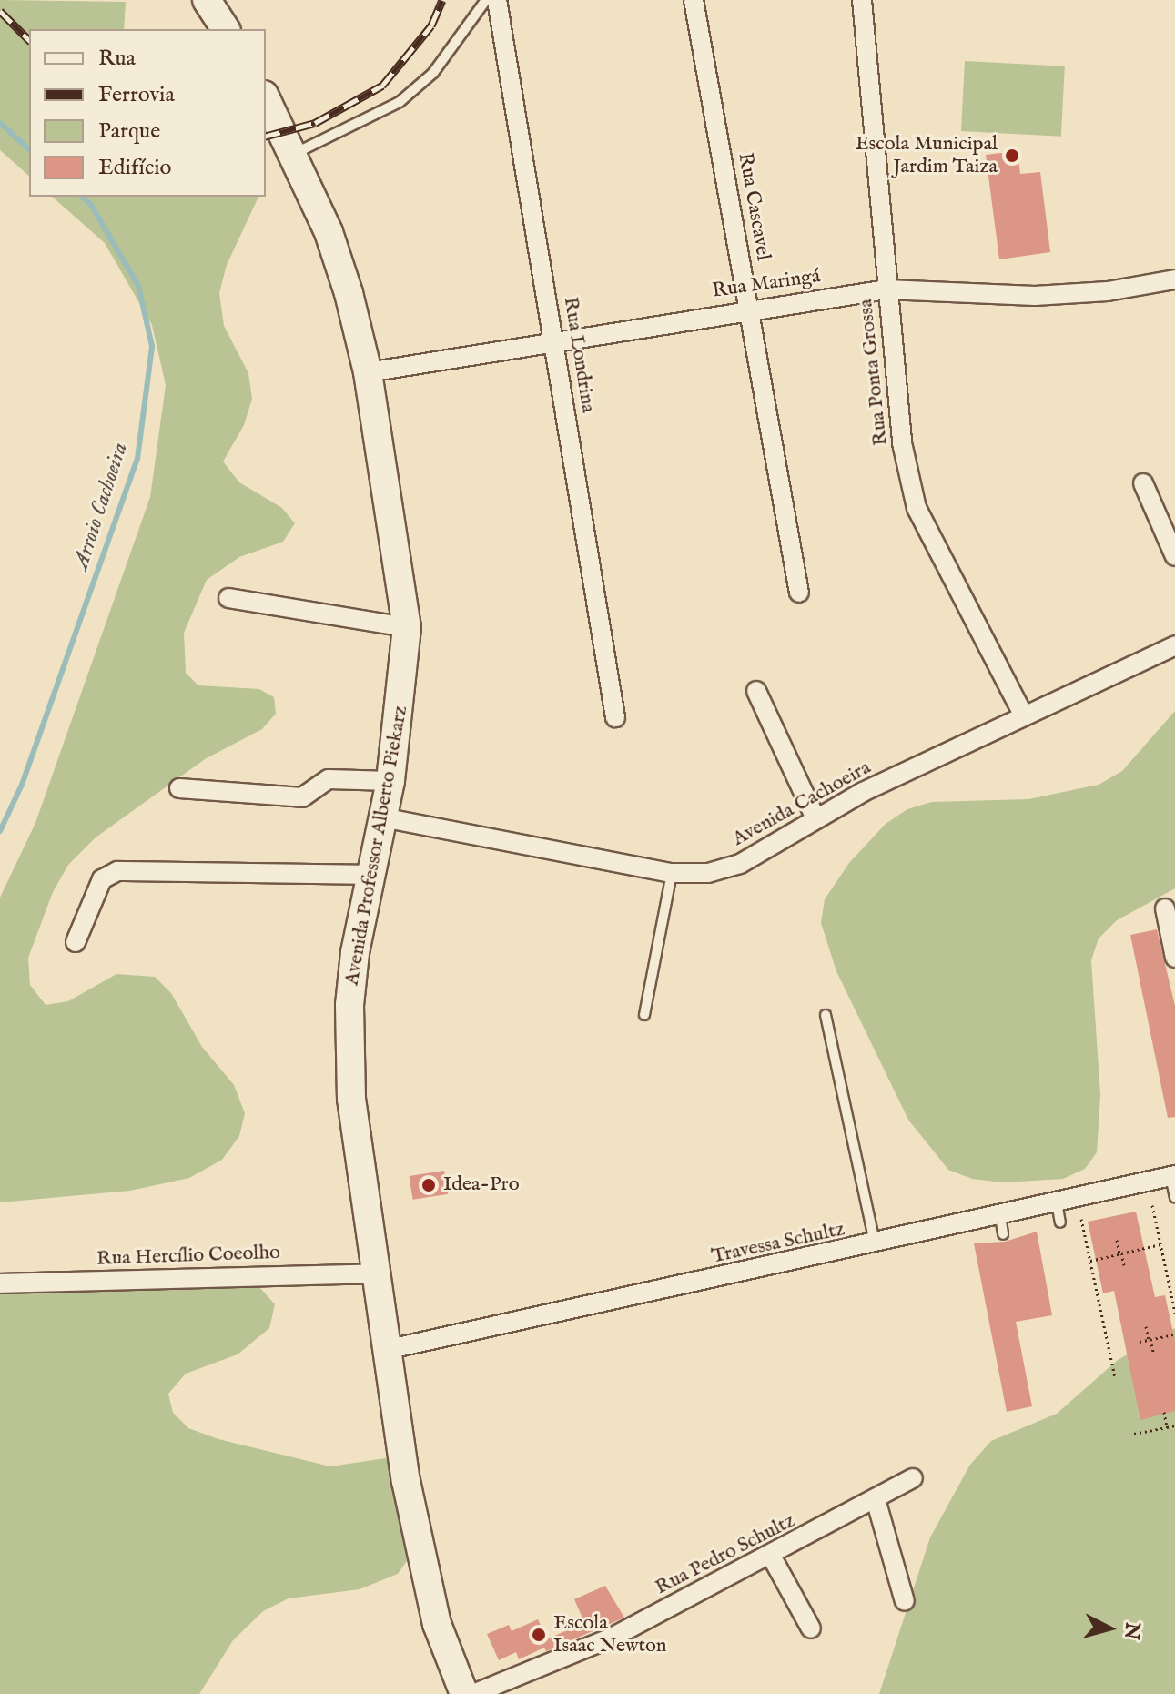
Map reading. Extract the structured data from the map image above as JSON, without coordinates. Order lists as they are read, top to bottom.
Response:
{
  "streets": {
    "main road": ["Avenida Professor Alberto Piekarz"],
    "street": [
      "Rua Cascavel",
      "Rua Maringá",
      "Rua Londrina",
      "Rua Ponta Grossa",
      "Avenida Cachoeira",
      "Travessa Schultz",
      "Rua Hercílio Coeolho",
      "Rua Pedro Schultz"
    ]
  },
  "crossings": [
    ["Rua Cascavel", "Rua Maringá"],
    ["Rua Maringá", "Rua Londrina"],
    ["Rua Maringá", "Rua Ponta Grossa"],
    ["Rua Maringá", "Avenida Professor Alberto Piekarz"],
    ["Rua Ponta Grossa", "Avenida Cachoeira"],
    ["Avenida Cachoeira", "Avenida Professor Alberto Piekarz"],
    ["Avenida Professor Alberto Piekarz", "Travessa Schultz"],
    ["Avenida Professor Alberto Piekarz", "Rua Hercílio Coeolho"]
  ],
  "water": ["Arroio Cachoeira"],
  "places": ["Escola Municipal Jardim Taiza", "Idea-Pro", "Escola Isaac Newton"],
  "legend": [
    "Rua",
    "Ferrovia",
    "Parque",
    "Edifício"
  ],
  "north": "right"
}
